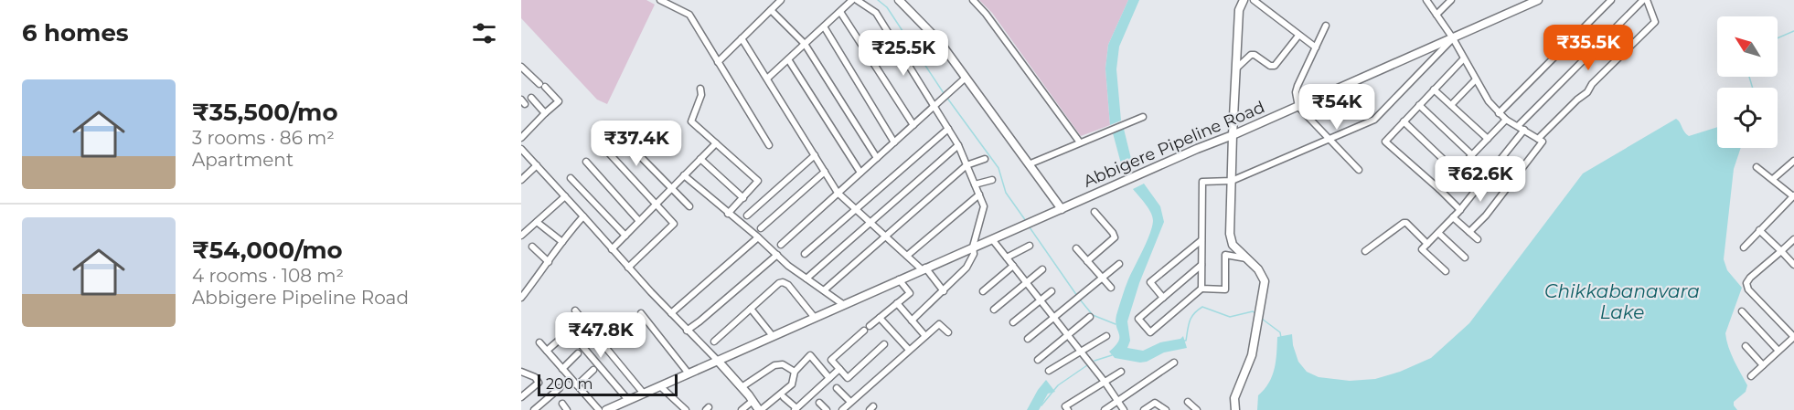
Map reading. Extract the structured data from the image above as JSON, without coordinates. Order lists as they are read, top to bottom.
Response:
{
  "streets": {
    "street": ["Abbigere Pipeline Road"]
  },
  "water": ["Chikkabanavara Lake"],
  "scale_bar": "200 m",
  "north": "top left",
  "page": {
    "heading": "6 homes",
    "price": [
      "₹35.5K",
      "₹25.5K",
      "₹54K",
      "₹37.4K",
      "₹62.6K",
      "₹47.8K"
    ],
    "list": [
      {
        "name": "₹35,500/mo",
        "note": "3 rooms · 86 m² · Apartment"
      },
      {
        "name": "₹54,000/mo",
        "note": "4 rooms · 108 m² · Abbigere Pipeline Road"
      }
    ],
    "scale": "200 m"
  }
}
